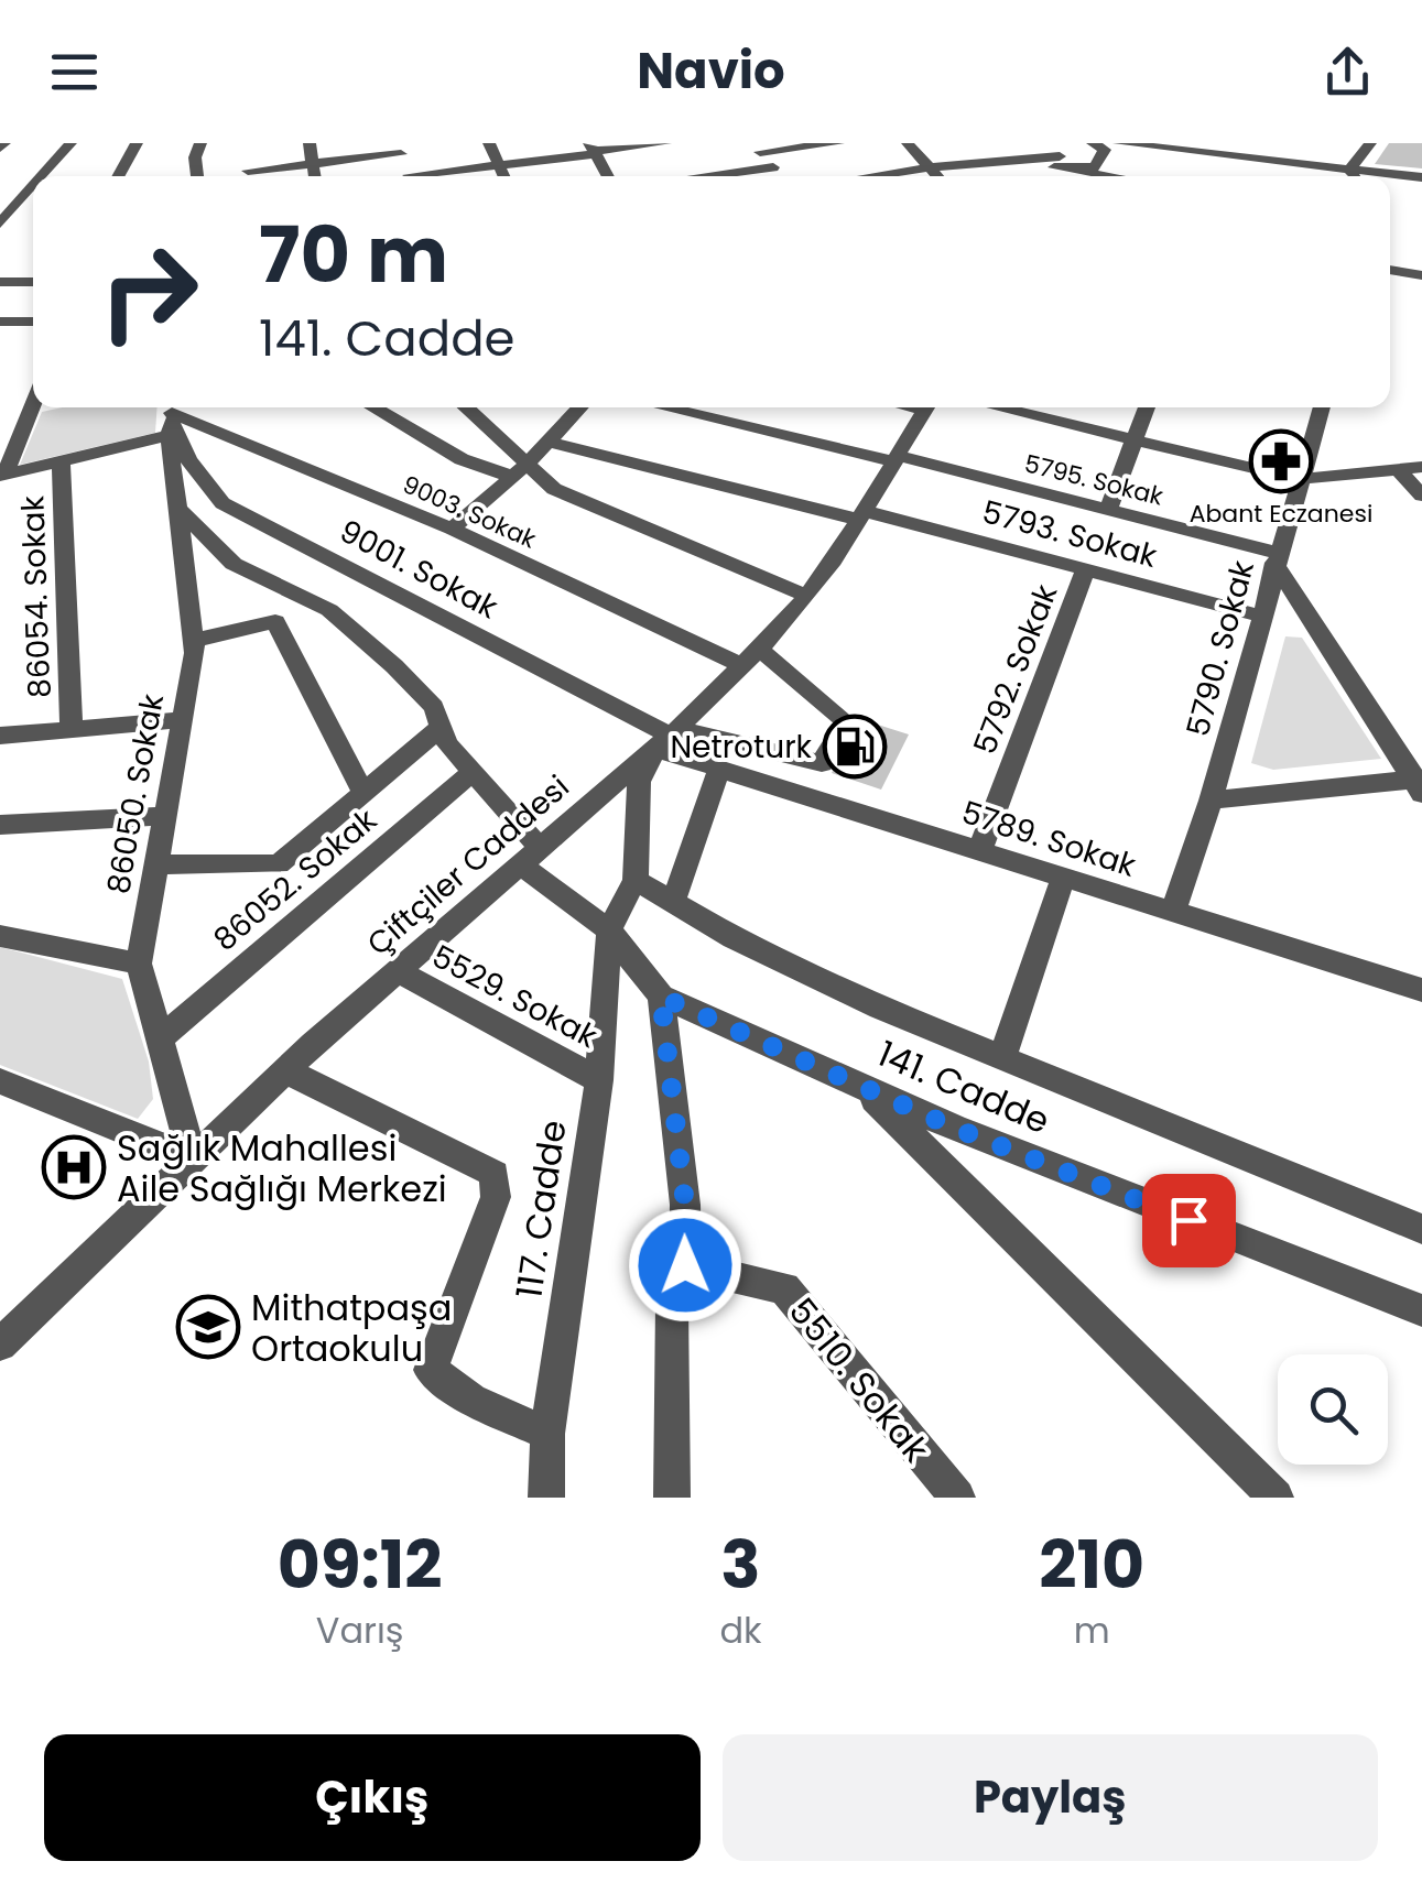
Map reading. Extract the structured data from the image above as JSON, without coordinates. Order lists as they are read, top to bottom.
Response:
{
  "streets": {
    "street": [
      "5795. Sokak",
      "9003. Sokak",
      "5793. Sokak",
      "9001. Sokak",
      "86054. Sokak",
      "5790. Sokak",
      "5792. Sokak",
      "86050. Sokak",
      "5789. Sokak",
      "Çiftçiler Caddesi",
      "86052. Sokak",
      "5529. Sokak",
      "141. Cadde",
      "117. Cadde",
      "5510. Sokak"
    ]
  },
  "crossings": [
    ["5795. Sokak", "5790. Sokak"],
    ["5795. Sokak", "Çiftçiler Caddesi"],
    ["9003. Sokak", "9001. Sokak"],
    ["9003. Sokak", "86050. Sokak"],
    ["9003. Sokak", "5789. Sokak"],
    ["9003. Sokak", "Çiftçiler Caddesi"],
    ["5793. Sokak", "5790. Sokak"],
    ["5793. Sokak", "5792. Sokak"],
    ["5793. Sokak", "Çiftçiler Caddesi"],
    ["9001. Sokak", "86050. Sokak"],
    ["9001. Sokak", "5789. Sokak"],
    ["9001. Sokak", "Çiftçiler Caddesi"],
    ["5790. Sokak", "5789. Sokak"],
    ["5792. Sokak", "5789. Sokak"],
    ["86050. Sokak", "Çiftçiler Caddesi"],
    ["86050. Sokak", "86052. Sokak"],
    ["86050. Sokak", "141. Cadde"],
    ["5789. Sokak", "Çiftçiler Caddesi"],
    ["Çiftçiler Caddesi", "5529. Sokak"],
    ["Çiftçiler Caddesi", "141. Cadde"],
    ["86052. Sokak", "141. Cadde"],
    ["5529. Sokak", "117. Cadde"],
    ["141. Cadde", "117. Cadde"]
  ],
  "places": {
    "pharmacy": ["Abant Eczanesi"],
    "fuel station": ["Netroturk"],
    "hospital": ["Sağlık Mahallesi Aile Sağlığı Merkezi"],
    "school or university": ["Mithatpaşa Ortaokulu"]
  },
  "page": {
    "header": "Navio",
    "turn": ["70 m", "141. Cadde"],
    "eta": [
      "09:12",
      "Varış",
      "3",
      "dk",
      "210",
      "m"
    ],
    "buttons": ["Çıkış", "Paylaş"]
  }
}
